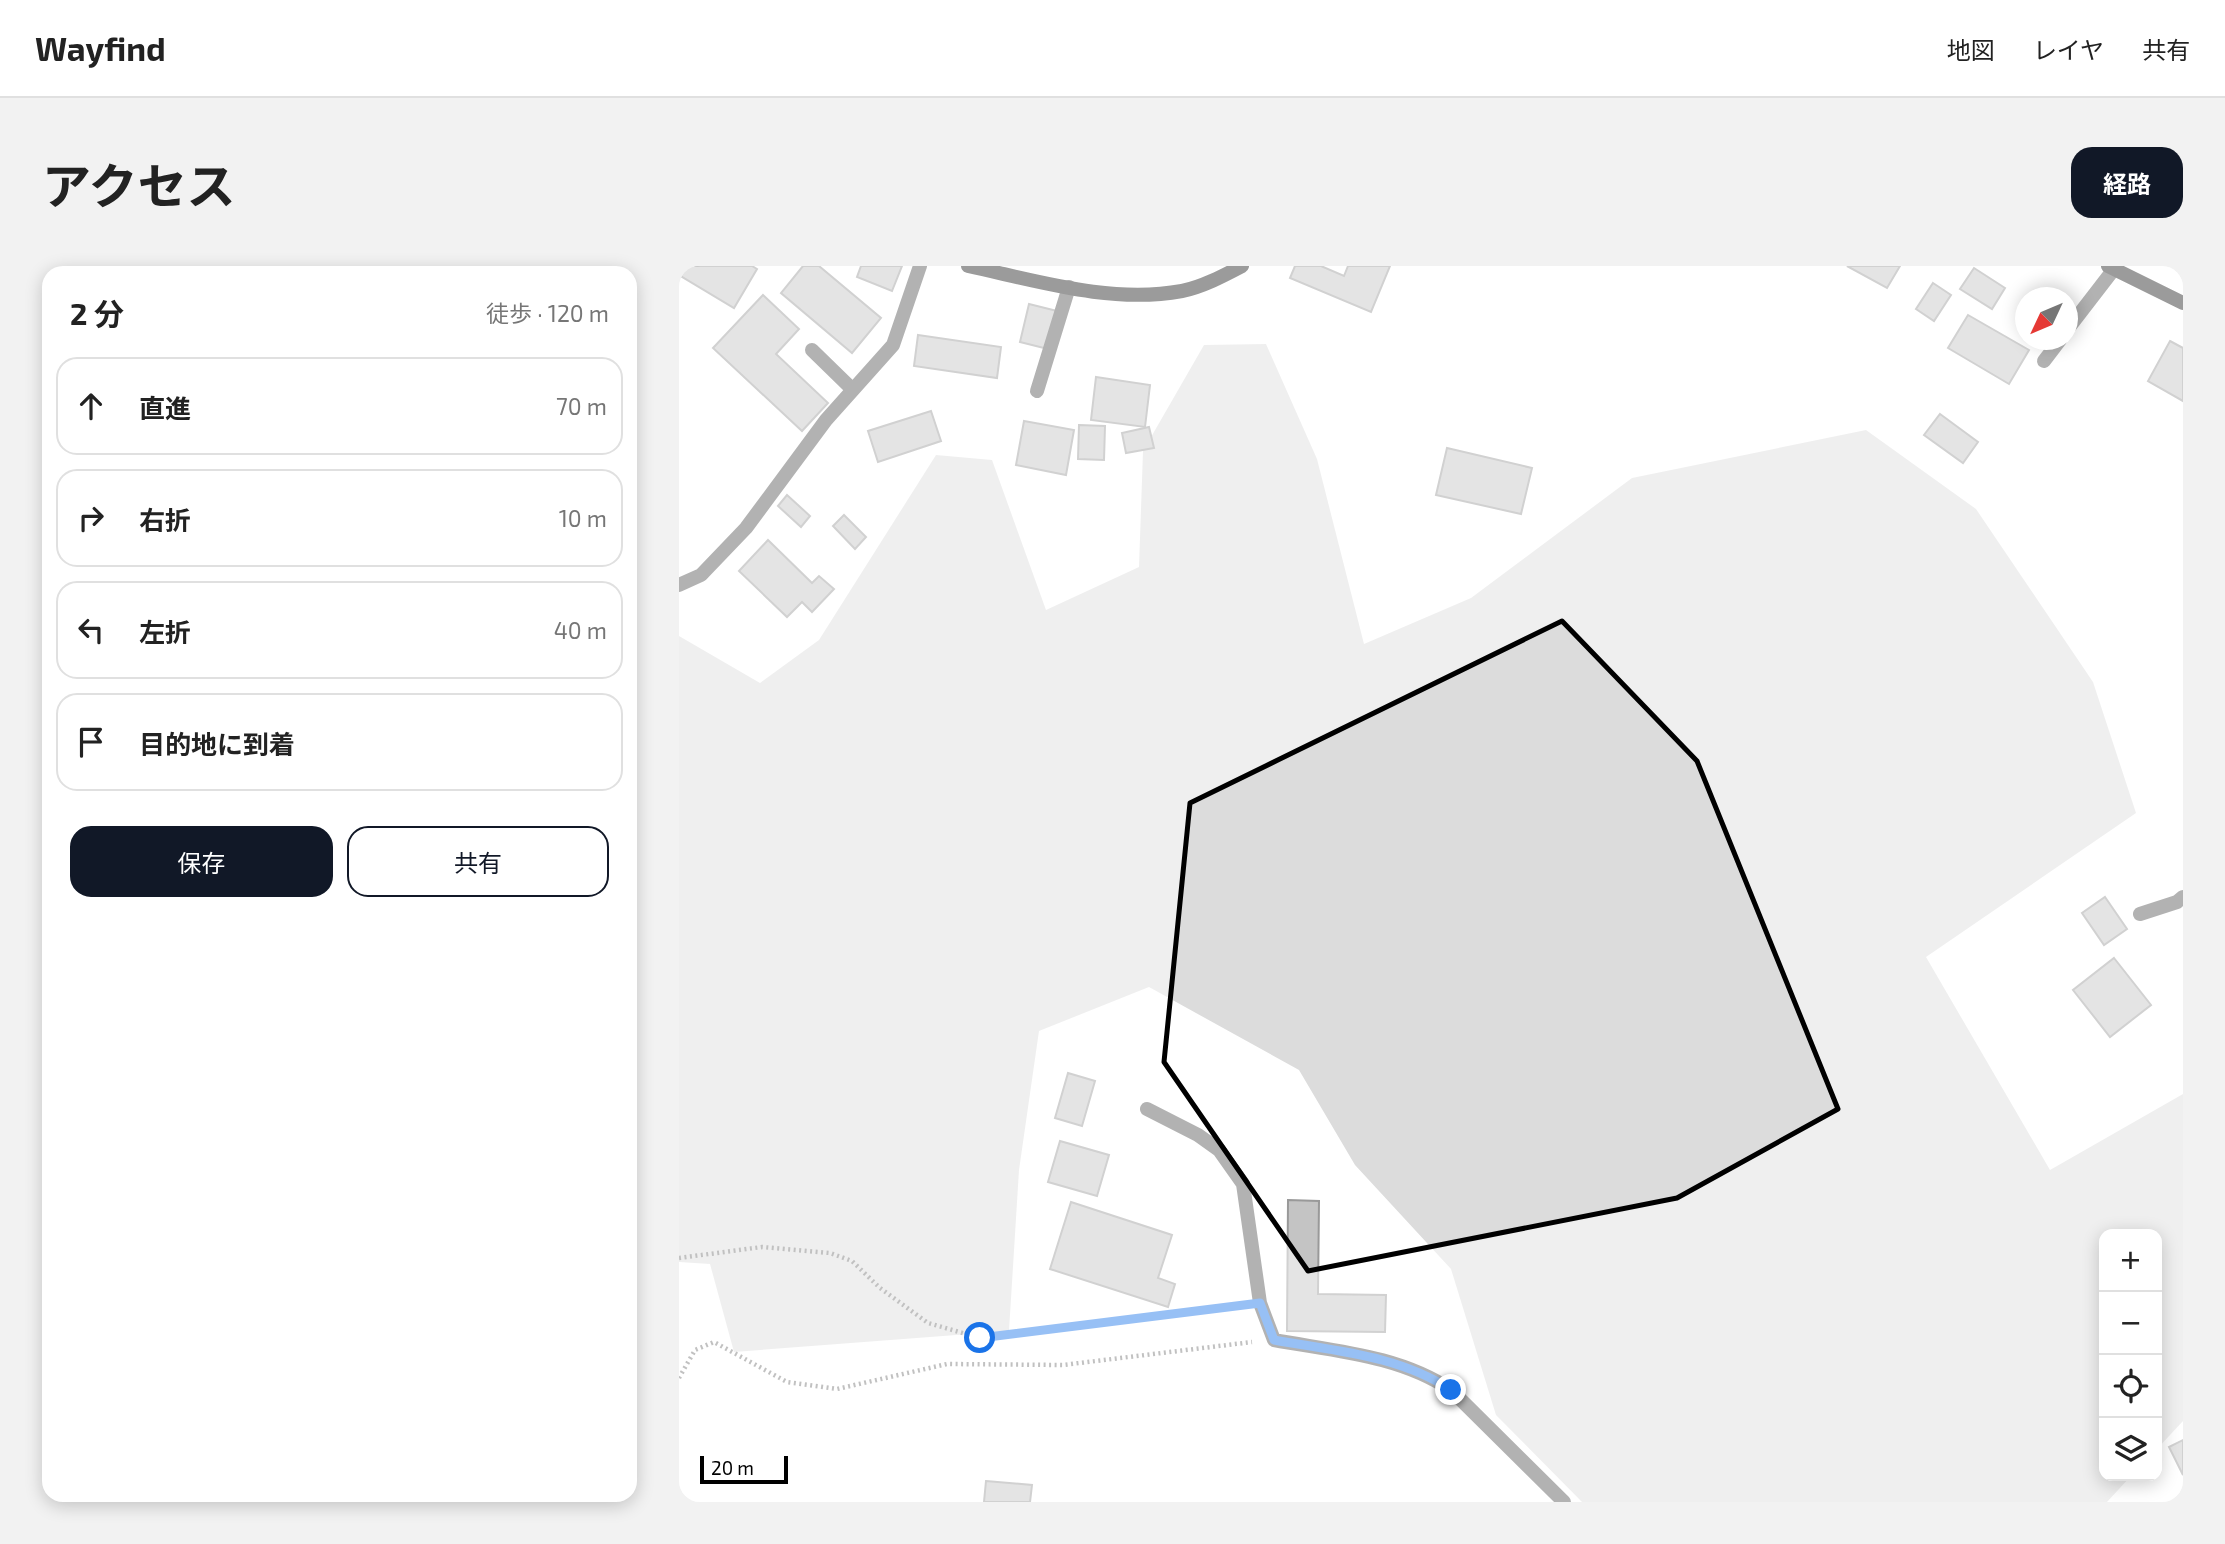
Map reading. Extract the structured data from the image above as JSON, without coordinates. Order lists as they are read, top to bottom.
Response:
{
  "scale_bar": "20 m",
  "north": "bottom left",
  "page": {
    "header": "Wayfind",
    "nav": ["地図", "レイヤ", "共有"],
    "title": "アクセス",
    "buttons": [
      "経路",
      ["保存", "共有"]
    ],
    "heading": ["2 分", "徒歩 · 120 m"],
    "list": [
      ["直進", "70 m"],
      ["右折", "10 m"],
      ["左折", "40 m"],
      "目的地に到着"
    ],
    "map_buttons": ["+", "−"],
    "scale": "20 m"
  }
}
